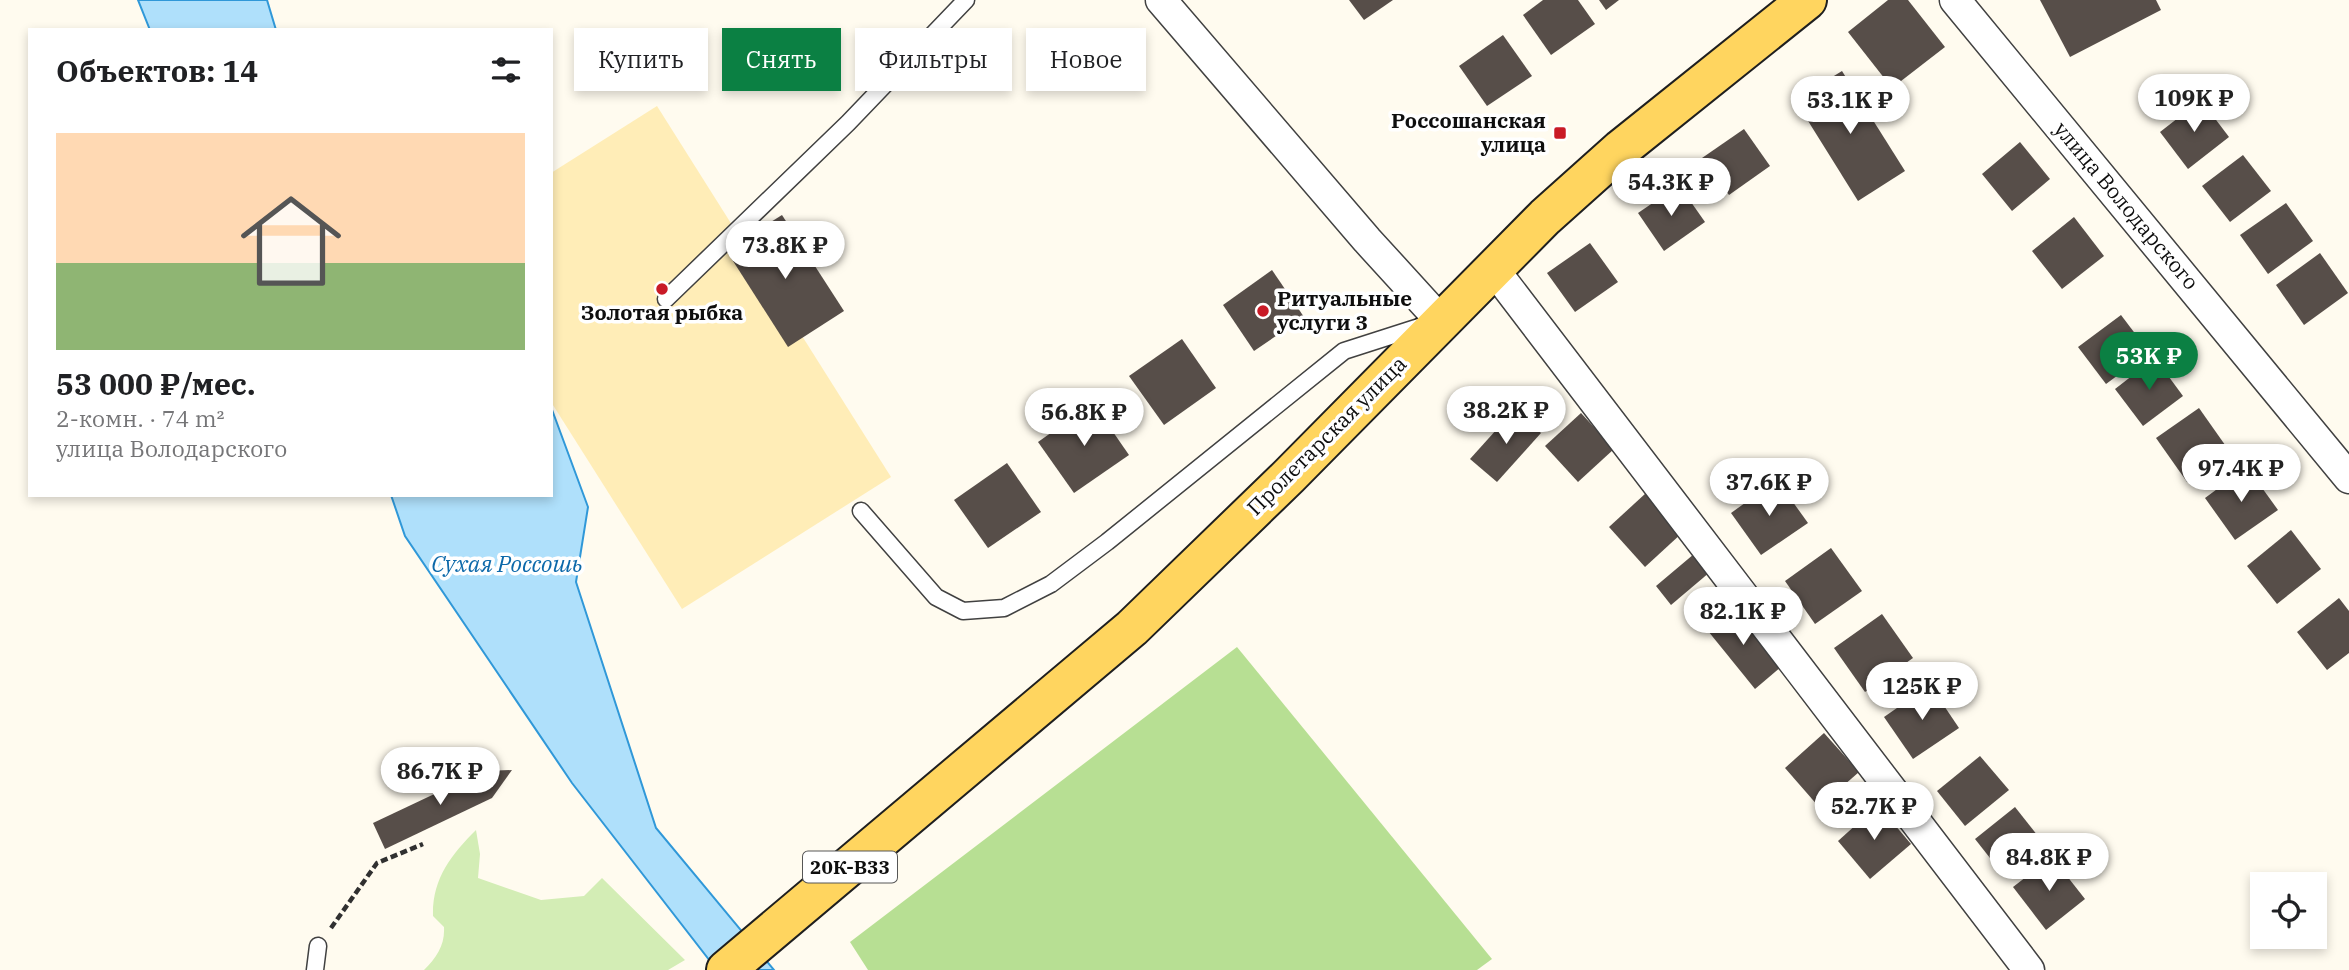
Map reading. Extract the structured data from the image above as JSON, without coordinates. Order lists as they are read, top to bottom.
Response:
{
  "streets": {
    "main road": ["Пролетарская улица", "20К-В33"],
    "street": ["улица Володарского"]
  },
  "water": ["Сухая Россошь"],
  "places": {
    "transit": ["Россошанская улица"],
    "other": ["Золотая рыбка", "Ритуальные услуги 3"]
  },
  "page": {
    "chip": [
      "Купить",
      "Снять",
      "Фильтры",
      "Новое"
    ],
    "heading": "Объектов: 14",
    "price": [
      "109K ₽",
      "53.1K ₽",
      "54.3K ₽",
      "73.8K ₽",
      "53K ₽",
      "38.2K ₽",
      "56.8K ₽",
      "97.4K ₽",
      "37.6K ₽",
      "82.1K ₽",
      "125K ₽",
      "86.7K ₽",
      "52.7K ₽",
      "84.8K ₽"
    ],
    "list": [
      {
        "name": "53 000 ₽/мес.",
        "note": "2-комн. · 74 m² · улица Володарского"
      }
    ]
  }
}
